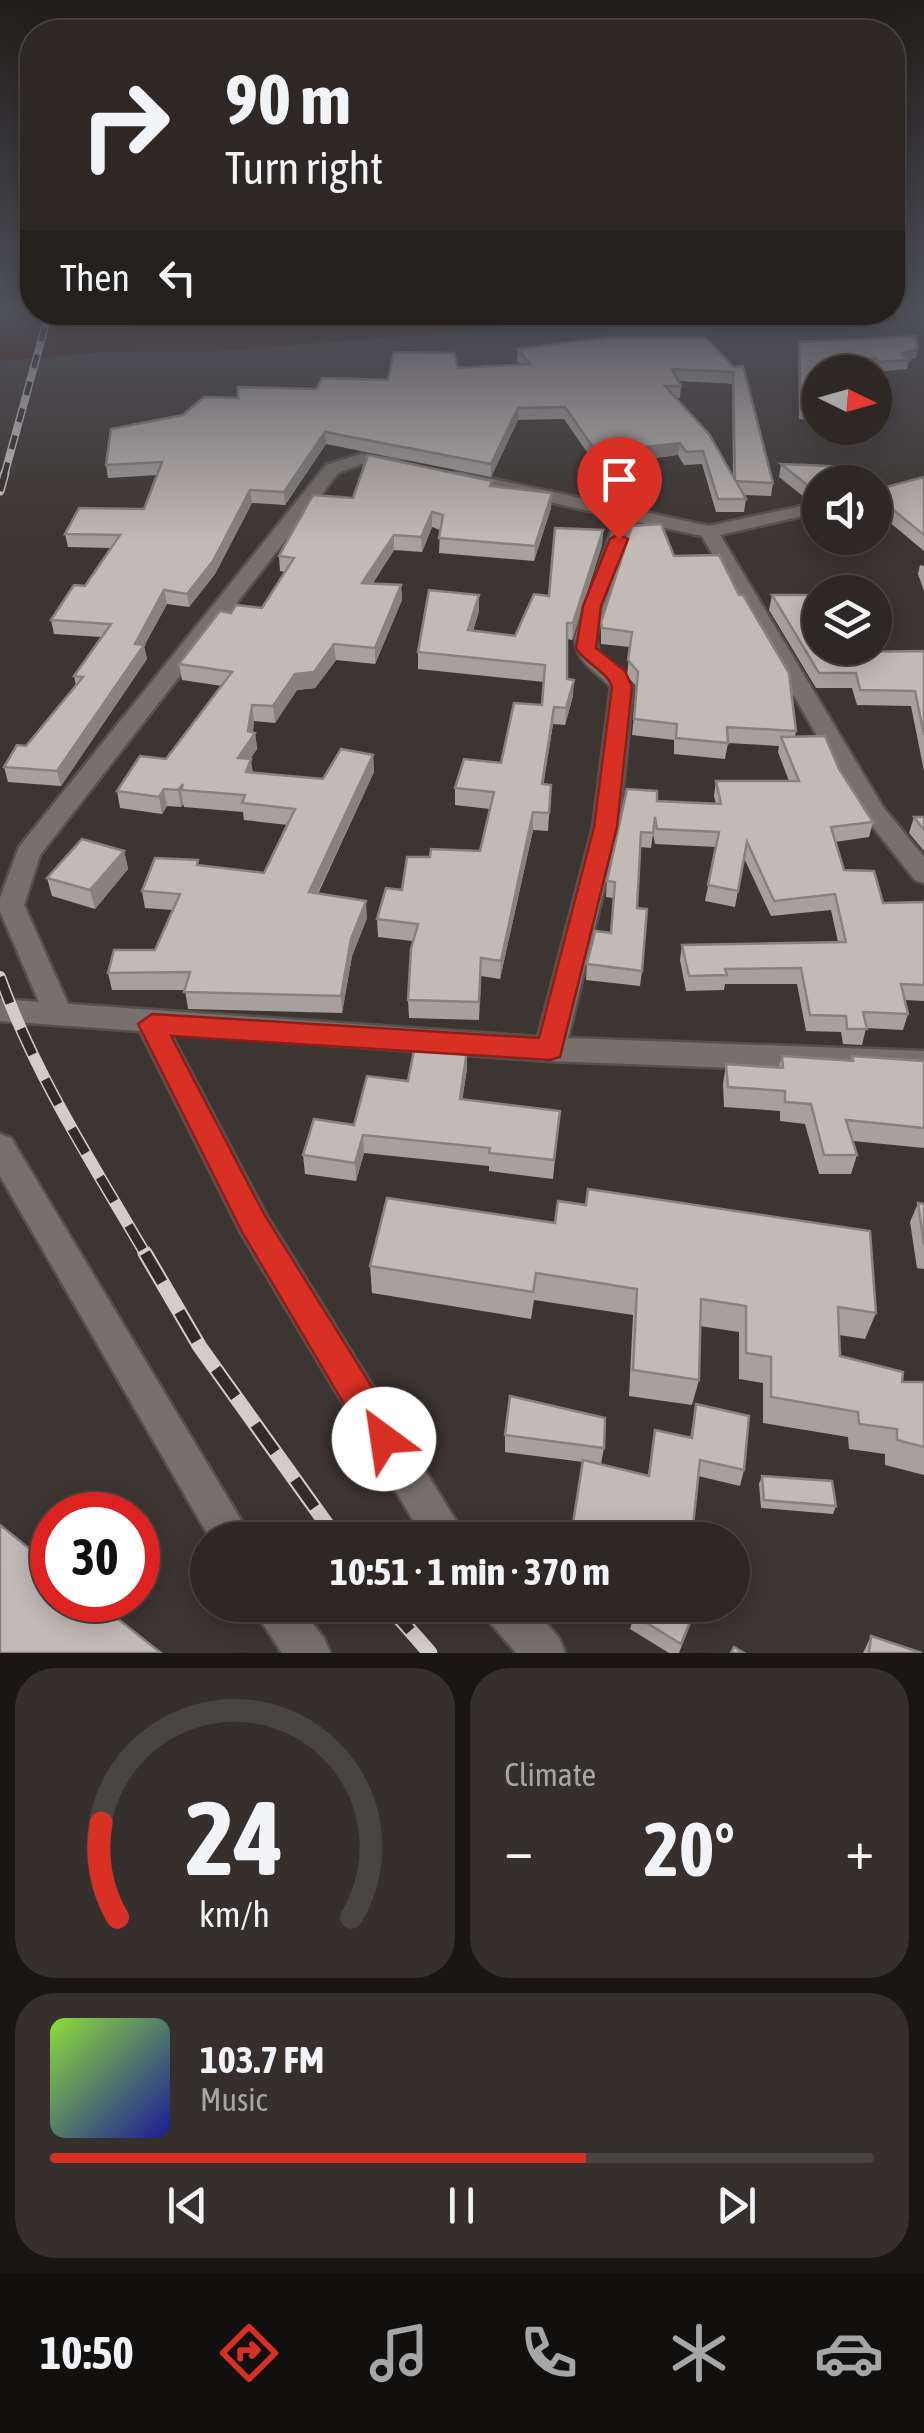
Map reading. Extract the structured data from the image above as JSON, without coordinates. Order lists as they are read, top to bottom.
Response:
{
  "north": "right",
  "page": {
    "turn": ["90 m", "Turn right"],
    "then": "Then",
    "limit": "30",
    "trip": "10:51 · 1 min · 370 m",
    "tile": "Climate",
    "heat": ["−", "20°", "+"],
    "song": ["103.7 FM", "Music"],
    "tabs": "10:50",
    "gauge": ["24", "km/h"]
  }
}
